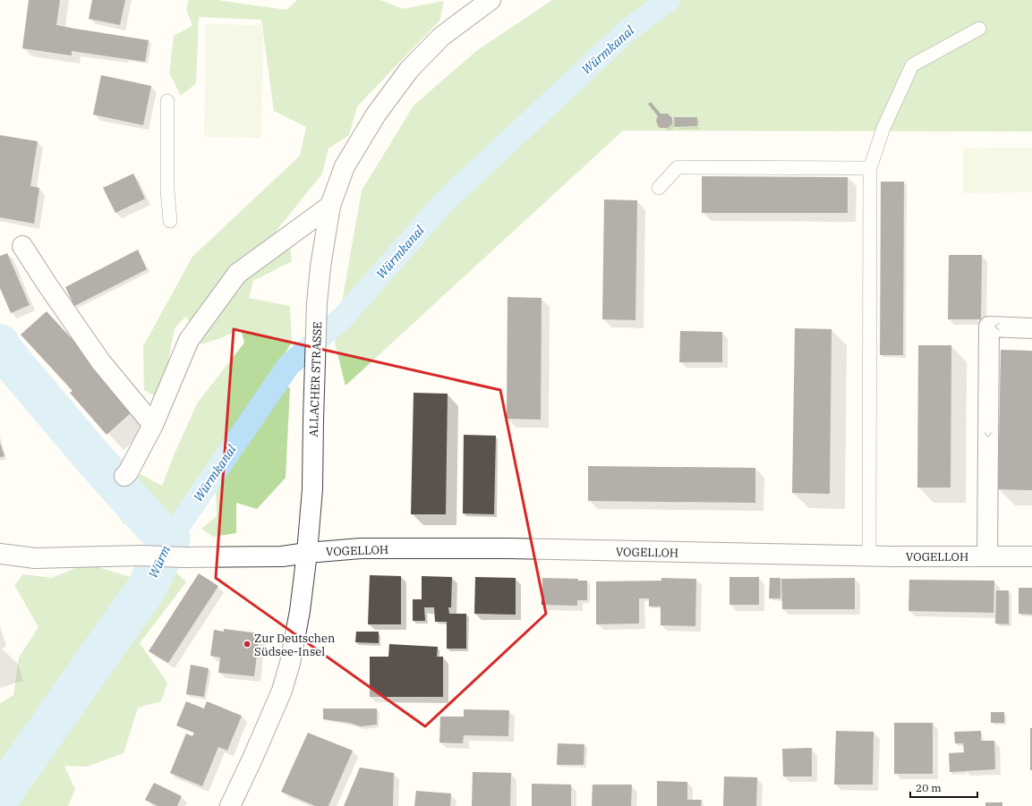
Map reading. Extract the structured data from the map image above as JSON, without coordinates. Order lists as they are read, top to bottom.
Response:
{
  "streets": {
    "street": ["ALLACHER STRASSE", "VOGELLOH"]
  },
  "crossings": [
    ["ALLACHER STRASSE", "VOGELLOH"]
  ],
  "water": ["Würmkanal", "Würm"],
  "places": ["Zur Deutschen Südsee-Insel"],
  "scale_bar": "20 m"
}
